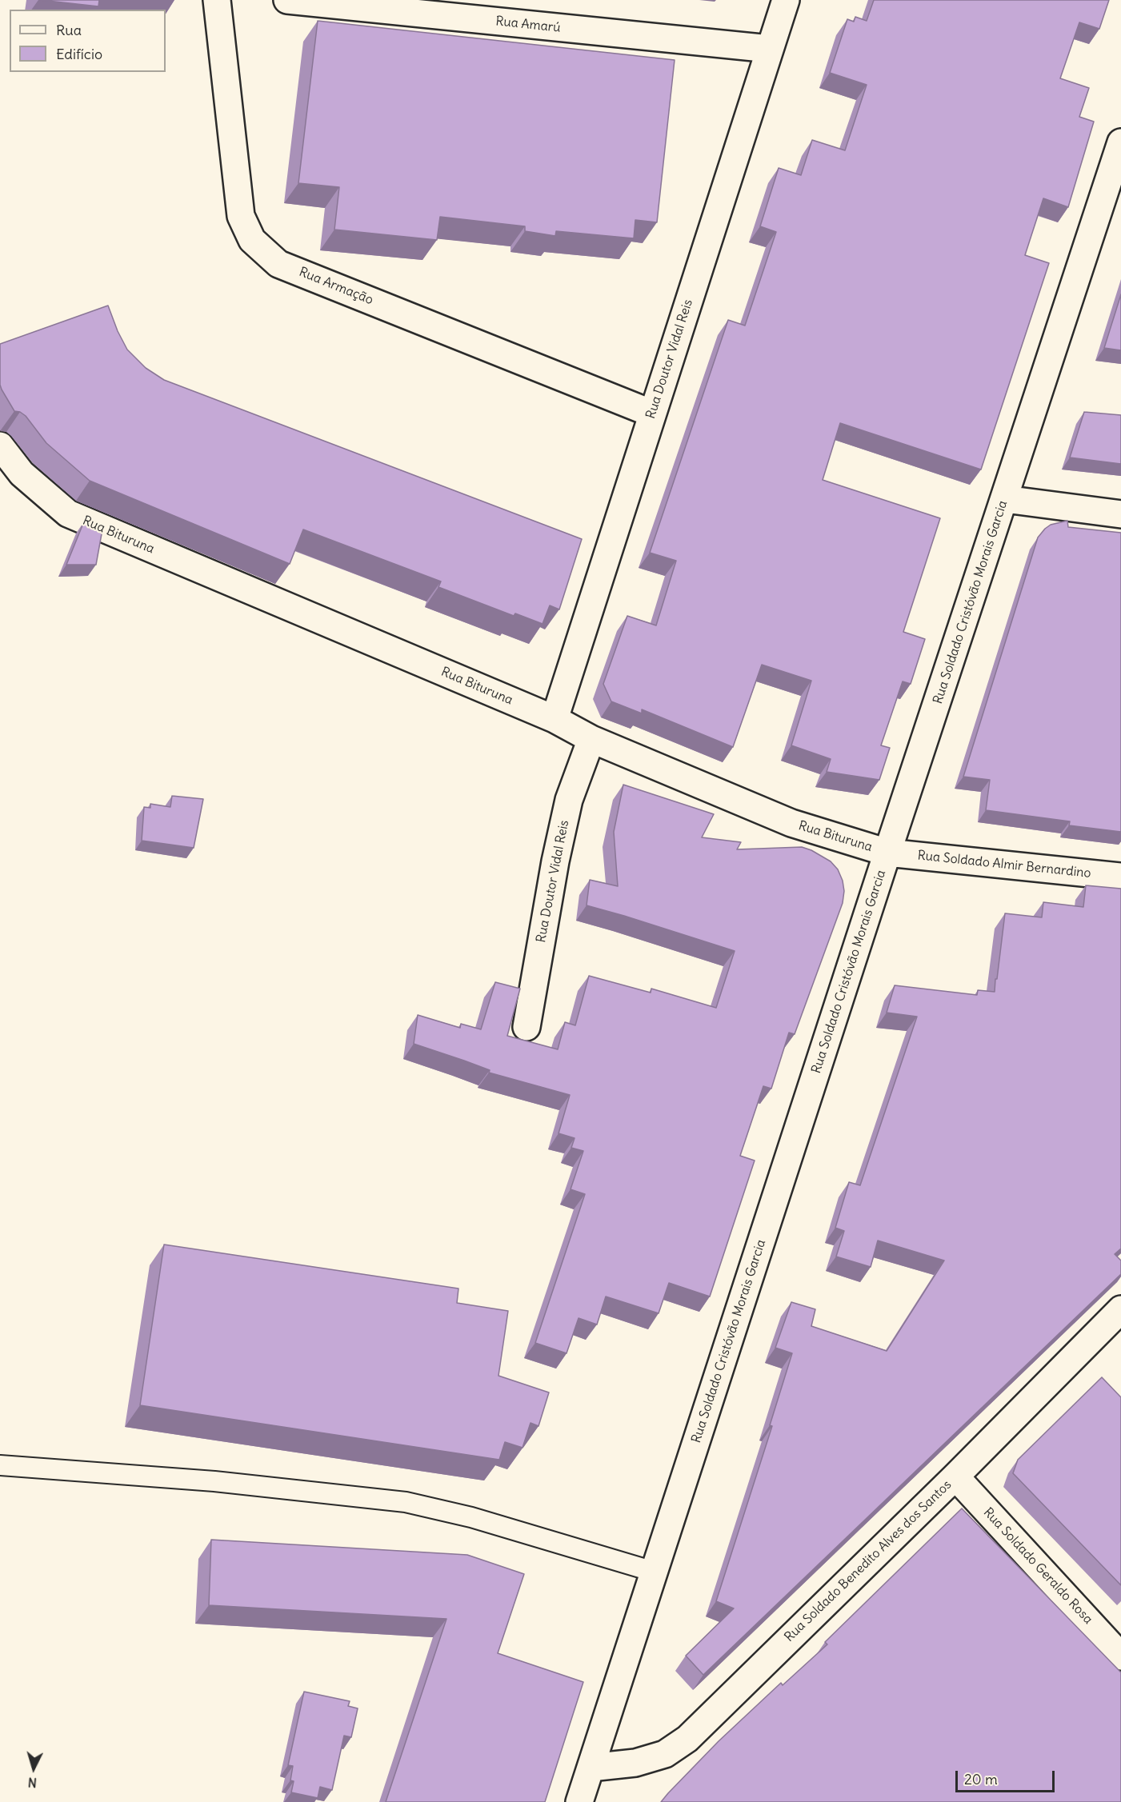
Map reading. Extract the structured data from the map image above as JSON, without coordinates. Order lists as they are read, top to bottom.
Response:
{
  "streets": {
    "street": [
      "Rua Amarú",
      "Rua Armação",
      "Rua Doutor Vidal Reis",
      "Rua Bituruna",
      "Rua Soldado Cristóvão Morais Garcia",
      "Rua Soldado Almir Bernardino",
      "Rua Soldado Benedito Alves dos Santos",
      "Rua Soldado Geraldo Rosa"
    ]
  },
  "crossings": [
    ["Rua Amarú", "Rua Doutor Vidal Reis"],
    ["Rua Armação", "Rua Doutor Vidal Reis"],
    ["Rua Doutor Vidal Reis", "Rua Bituruna"],
    ["Rua Bituruna", "Rua Soldado Cristóvão Morais Garcia"],
    ["Rua Bituruna", "Rua Soldado Almir Bernardino"],
    ["Rua Soldado Cristóvão Morais Garcia", "Rua Soldado Almir Bernardino"],
    ["Rua Soldado Cristóvão Morais Garcia", "Rua Soldado Benedito Alves dos Santos"],
    ["Rua Soldado Benedito Alves dos Santos", "Rua Soldado Geraldo Rosa"]
  ],
  "legend": ["Rua", "Edifício"],
  "scale_bar": "20 m",
  "north": "bottom"
}
